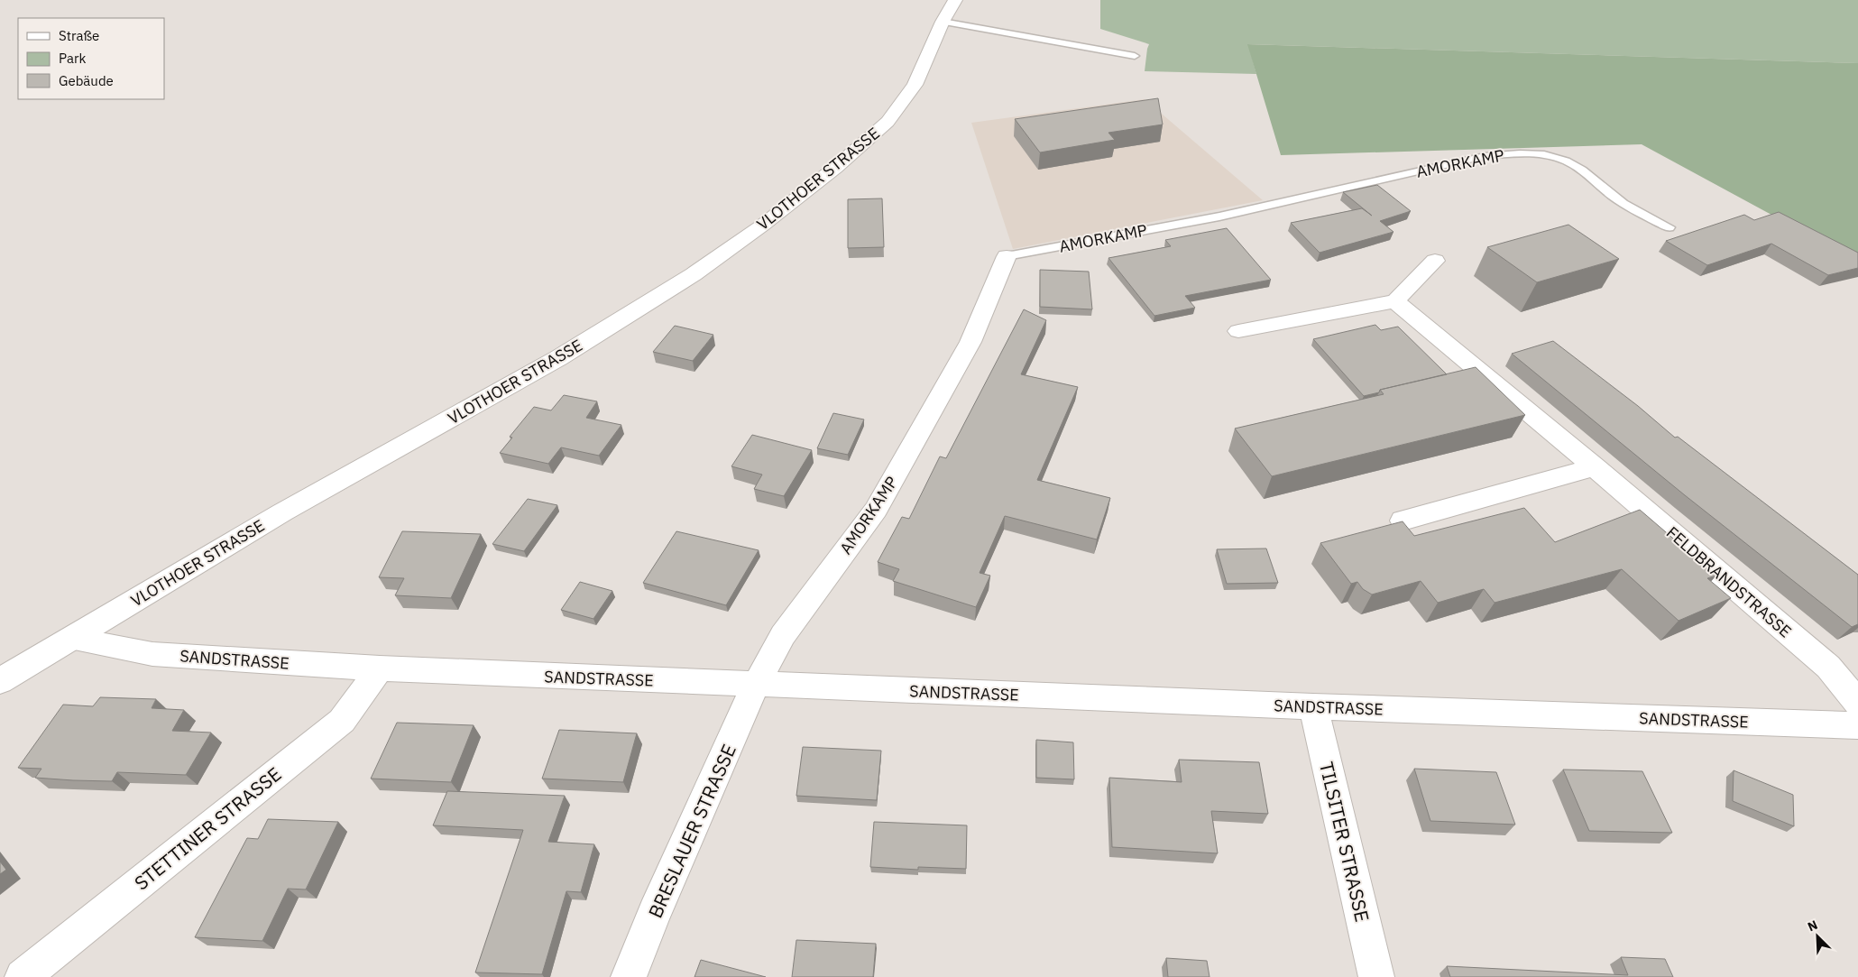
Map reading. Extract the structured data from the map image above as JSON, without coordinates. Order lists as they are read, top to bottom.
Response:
{
  "streets": {
    "street": [
      "AMORKAMP",
      "VLOTHOER STRASSE",
      "FELDBRANDSTRASSE",
      "SANDSTRASSE",
      "STETTINER STRASSE",
      "BRESLAUER STRASSE",
      "TILSITER STRASSE"
    ]
  },
  "crossings": [
    ["AMORKAMP", "SANDSTRASSE"],
    ["AMORKAMP", "BRESLAUER STRASSE"],
    ["VLOTHOER STRASSE", "SANDSTRASSE"],
    ["SANDSTRASSE", "STETTINER STRASSE"],
    ["SANDSTRASSE", "BRESLAUER STRASSE"],
    ["SANDSTRASSE", "TILSITER STRASSE"]
  ],
  "legend": ["Straße", "Park", "Gebäude"],
  "north": "top left"
}
